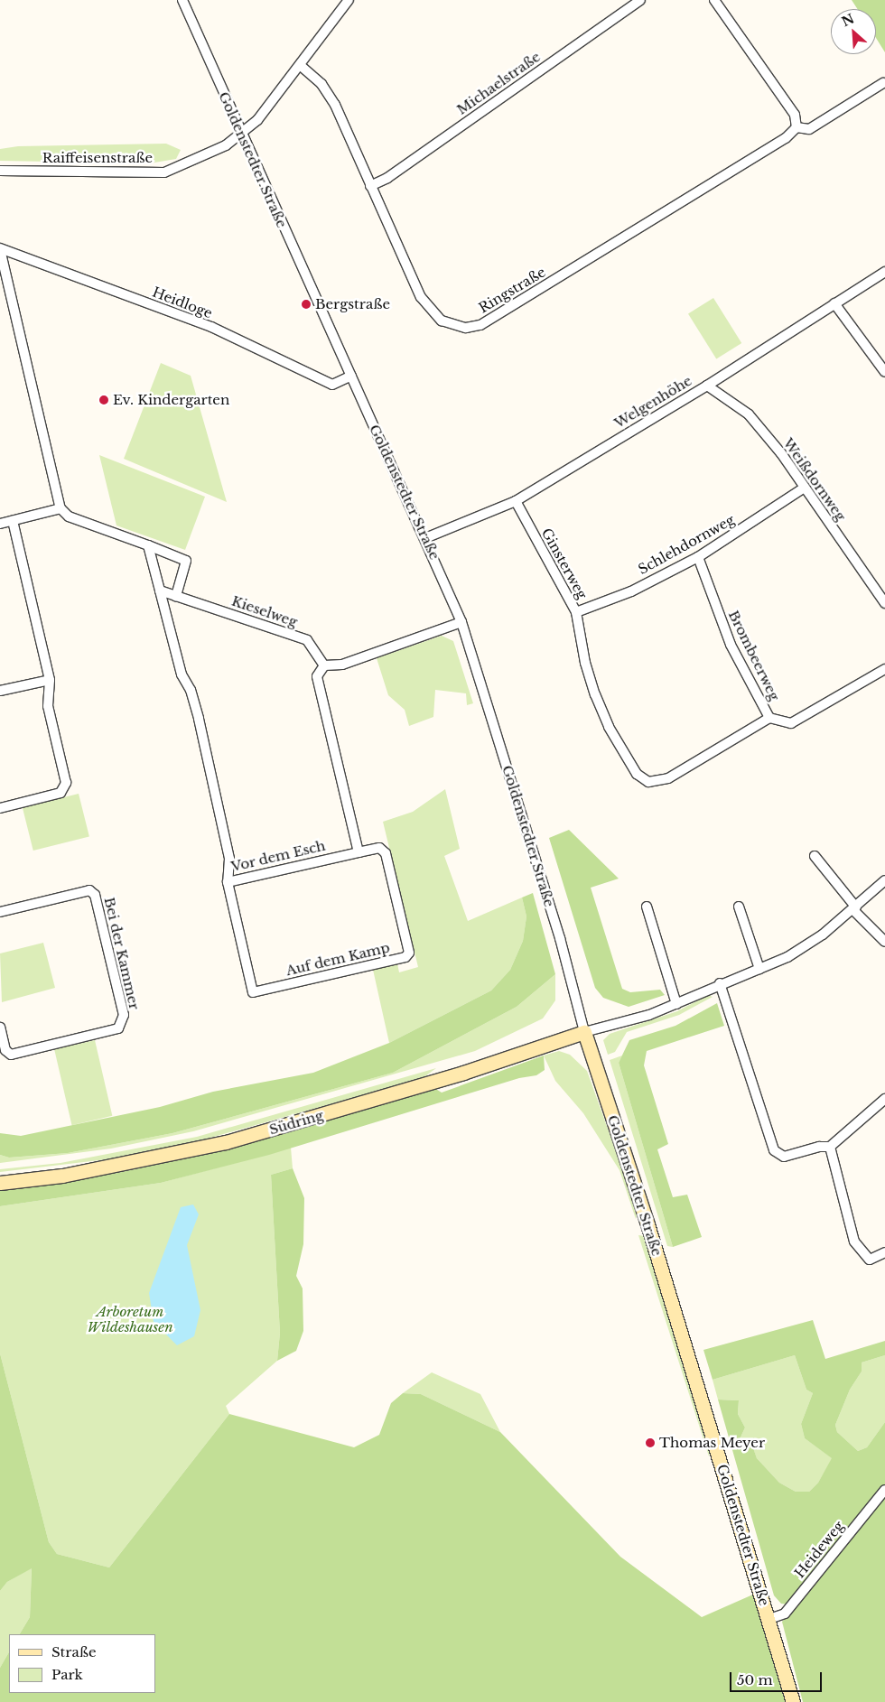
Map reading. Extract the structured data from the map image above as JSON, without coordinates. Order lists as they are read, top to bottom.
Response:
{
  "streets": {
    "main road": ["Goldenstedter Straße", "Südring"],
    "street": [
      "Michaelstraße",
      "Raiffeisenstraße",
      "Ringstraße",
      "Heidloge",
      "Welgenhöhe",
      "Weißdornweg",
      "Schlehdornweg",
      "Ginsterweg",
      "Kieselweg",
      "Brombeerweg",
      "Vor dem Esch",
      "Bei der Kammer",
      "Auf dem Kamp",
      "Heideweg"
    ]
  },
  "crossings": [
    ["Michaelstraße", "Ringstraße"],
    ["Raiffeisenstraße", "Goldenstedter Straße"],
    ["Goldenstedter Straße", "Heidloge"],
    ["Goldenstedter Straße", "Welgenhöhe"],
    ["Goldenstedter Straße", "Südring"],
    ["Goldenstedter Straße", "Heideweg"],
    ["Welgenhöhe", "Weißdornweg"],
    ["Welgenhöhe", "Ginsterweg"],
    ["Weißdornweg", "Schlehdornweg"],
    ["Schlehdornweg", "Ginsterweg"],
    ["Schlehdornweg", "Brombeerweg"],
    ["Ginsterweg", "Brombeerweg"],
    ["Kieselweg", "Vor dem Esch"],
    ["Vor dem Esch", "Auf dem Kamp"]
  ],
  "parks": ["Arboretum Wildeshausen"],
  "places": ["Bergstraße", "Ev. Kindergarten", "Thomas Meyer"],
  "legend": ["Straße", "Park"],
  "scale_bar": "50 m",
  "north": "top left"
}
